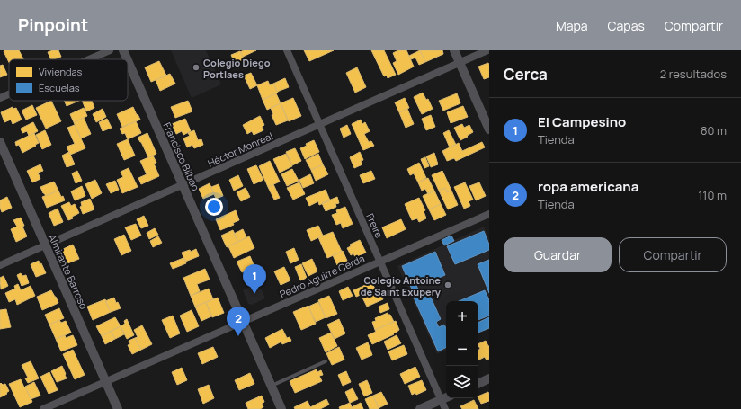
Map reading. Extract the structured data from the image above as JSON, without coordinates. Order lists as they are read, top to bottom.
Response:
{
  "streets": {
    "street": [
      "Héctor Monreal",
      "Francisco Bilbao",
      "Freire",
      "Almirante Barroso",
      "Pedro Aguirre Cerda"
    ]
  },
  "crossings": [
    ["Héctor Monreal", "Francisco Bilbao"],
    ["Héctor Monreal", "Freire"],
    ["Héctor Monreal", "Almirante Barroso"],
    ["Francisco Bilbao", "Pedro Aguirre Cerda"],
    ["Freire", "Pedro Aguirre Cerda"],
    ["Almirante Barroso", "Pedro Aguirre Cerda"]
  ],
  "places": ["Colegio Diego Portlaes", "Colegio Antoine de Saint Exupery"],
  "legend": ["Viviendas", "Escuelas"],
  "page": {
    "header": "Pinpoint",
    "nav": ["Mapa", "Capas", "Compartir"],
    "heading": ["Cerca", "2 resultados"],
    "list": [
      {
        "mark": "1",
        "name": "El Campesino",
        "note": "Tienda",
        "value": "80 m"
      },
      {
        "mark": "2",
        "name": "ropa americana",
        "note": "Tienda",
        "value": "110 m"
      }
    ],
    "buttons": ["Guardar", "Compartir"],
    "pins": ["1", "2"],
    "map_buttons": ["+", "−"]
  }
}
